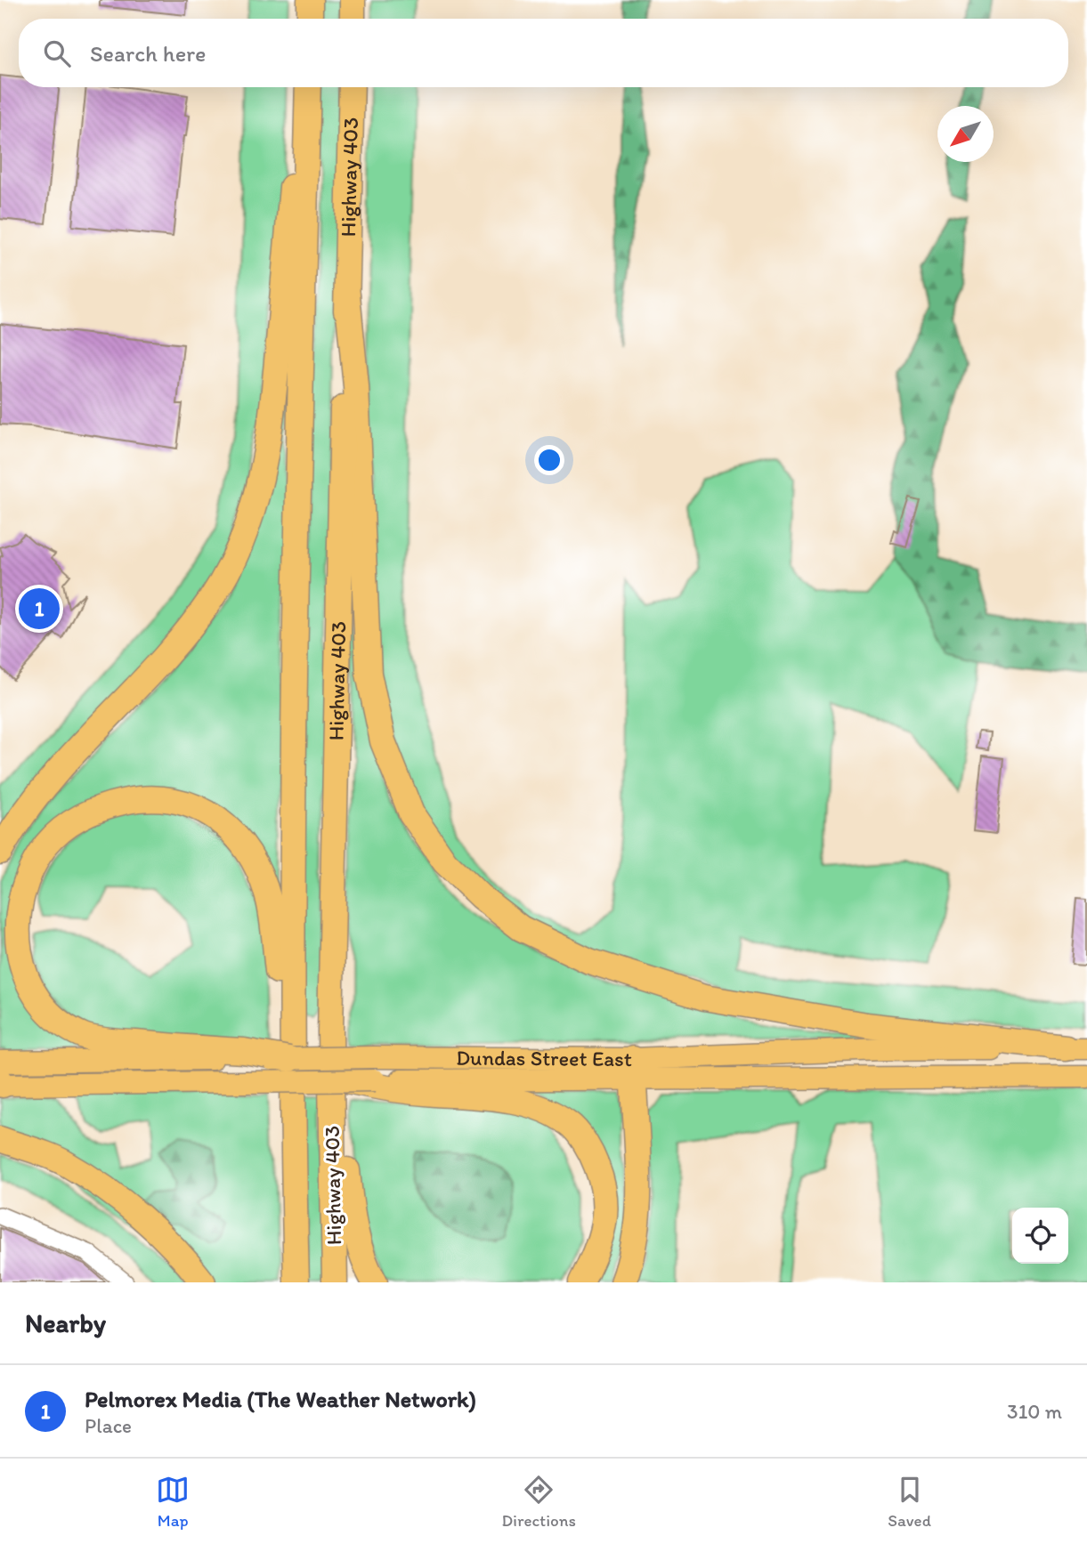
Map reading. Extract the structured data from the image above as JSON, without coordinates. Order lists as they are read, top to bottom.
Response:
{
  "streets": {
    "highway": ["Highway 403"],
    "main road": ["Dundas Street East"]
  },
  "north": "bottom left",
  "page": {
    "search": "Search here",
    "pins": "1",
    "heading": "Nearby",
    "list": [
      {
        "mark": "1",
        "name": "Pelmorex Media (The Weather Network)",
        "note": "Place",
        "value": "310 m"
      }
    ],
    "nav": ["Map", "Directions", "Saved"]
  }
}
